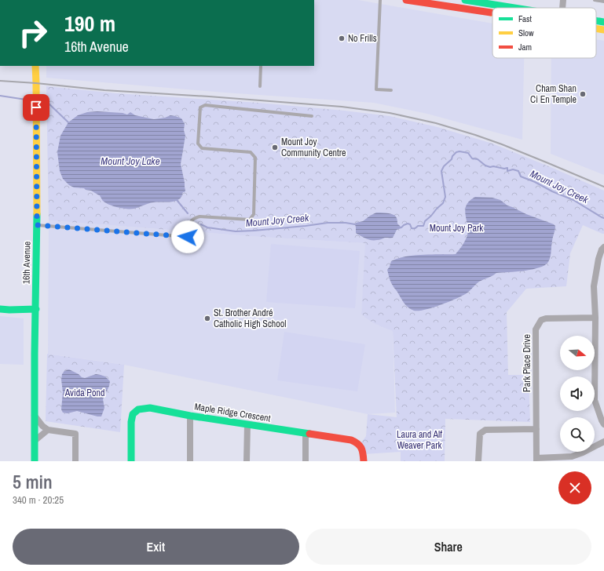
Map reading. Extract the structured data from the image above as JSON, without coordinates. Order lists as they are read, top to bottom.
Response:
{
  "streets": {
    "main road": ["16th Avenue", "Maple Ridge Crescent"],
    "street": ["Park Place Drive"]
  },
  "water": ["Mount Joy Lake", "Mount Joy Creek"],
  "parks": ["Mount Joy Park", "Avida Pond", "Laura and Alf Weaver Park"],
  "places": [
    "No Frills",
    "Cham Shan Ci En Temple",
    "Mount Joy Community Centre",
    "St. Brother André Catholic High School"
  ],
  "legend": ["Fast", "Slow", "Jam"],
  "north": "right",
  "page": {
    "turn": ["190 m", "16th Avenue"],
    "heading": ["5 min", "340 m · 20:25"],
    "buttons": ["Exit", "Share"]
  }
}
